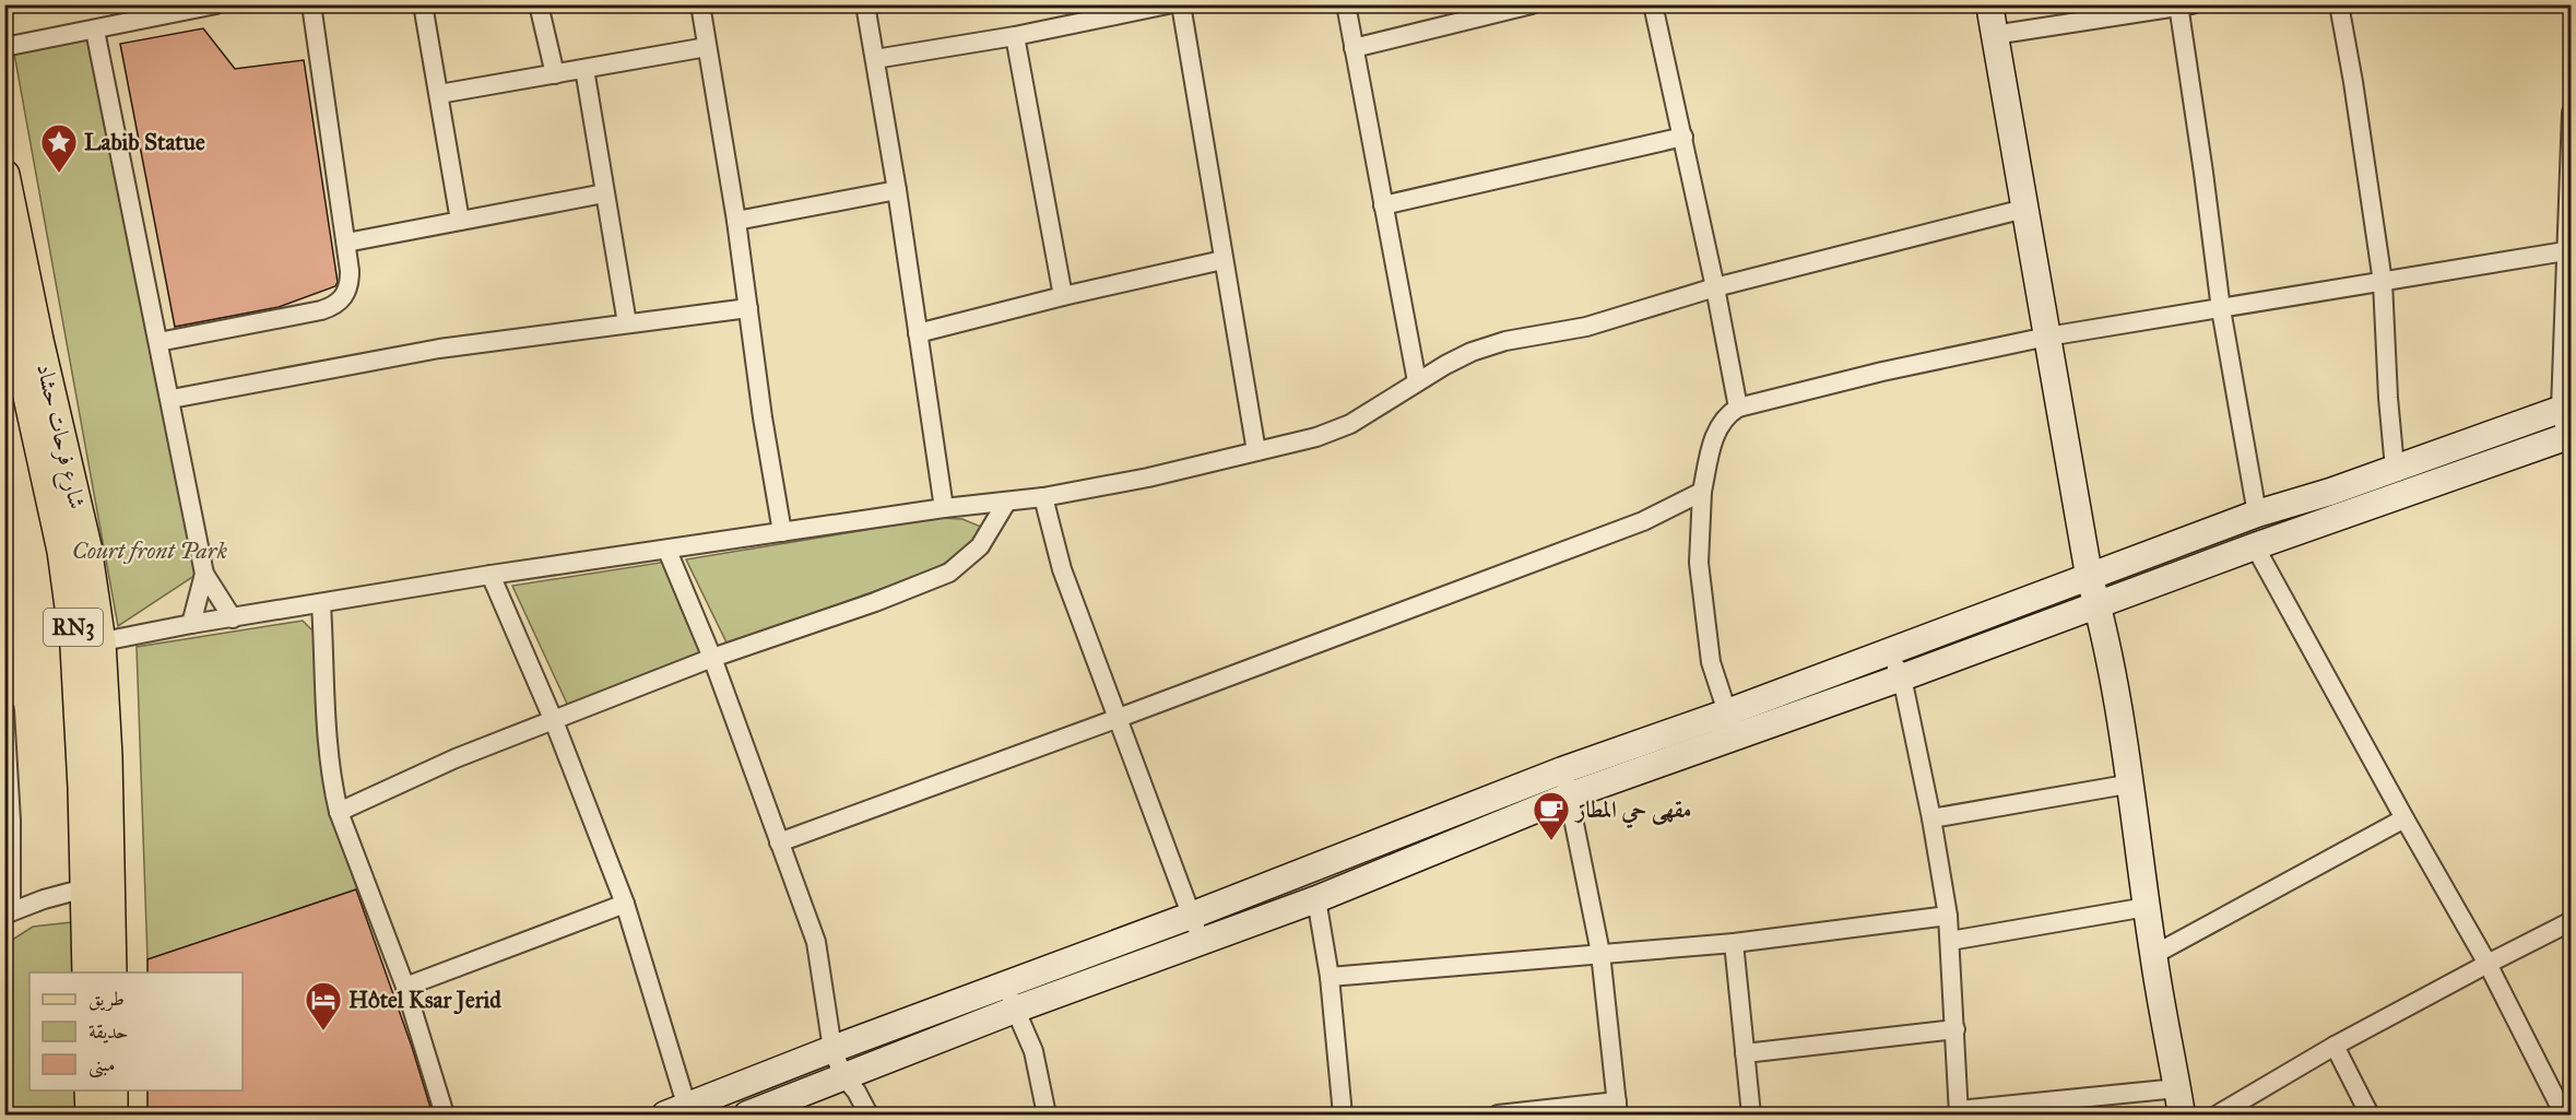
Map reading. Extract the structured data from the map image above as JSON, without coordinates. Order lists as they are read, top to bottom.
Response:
{
  "streets": {
    "main road": ["شارع فرحات حشاد", "RN3"]
  },
  "parks": ["Court front Park"],
  "places": {
    "place": ["Labib Statue"],
    "cafe": ["مقهى حي المطار"],
    "hotel": ["Hôtel Ksar Jerid"]
  },
  "legend": ["طريق", "حديقة", "مبنى"]
}
